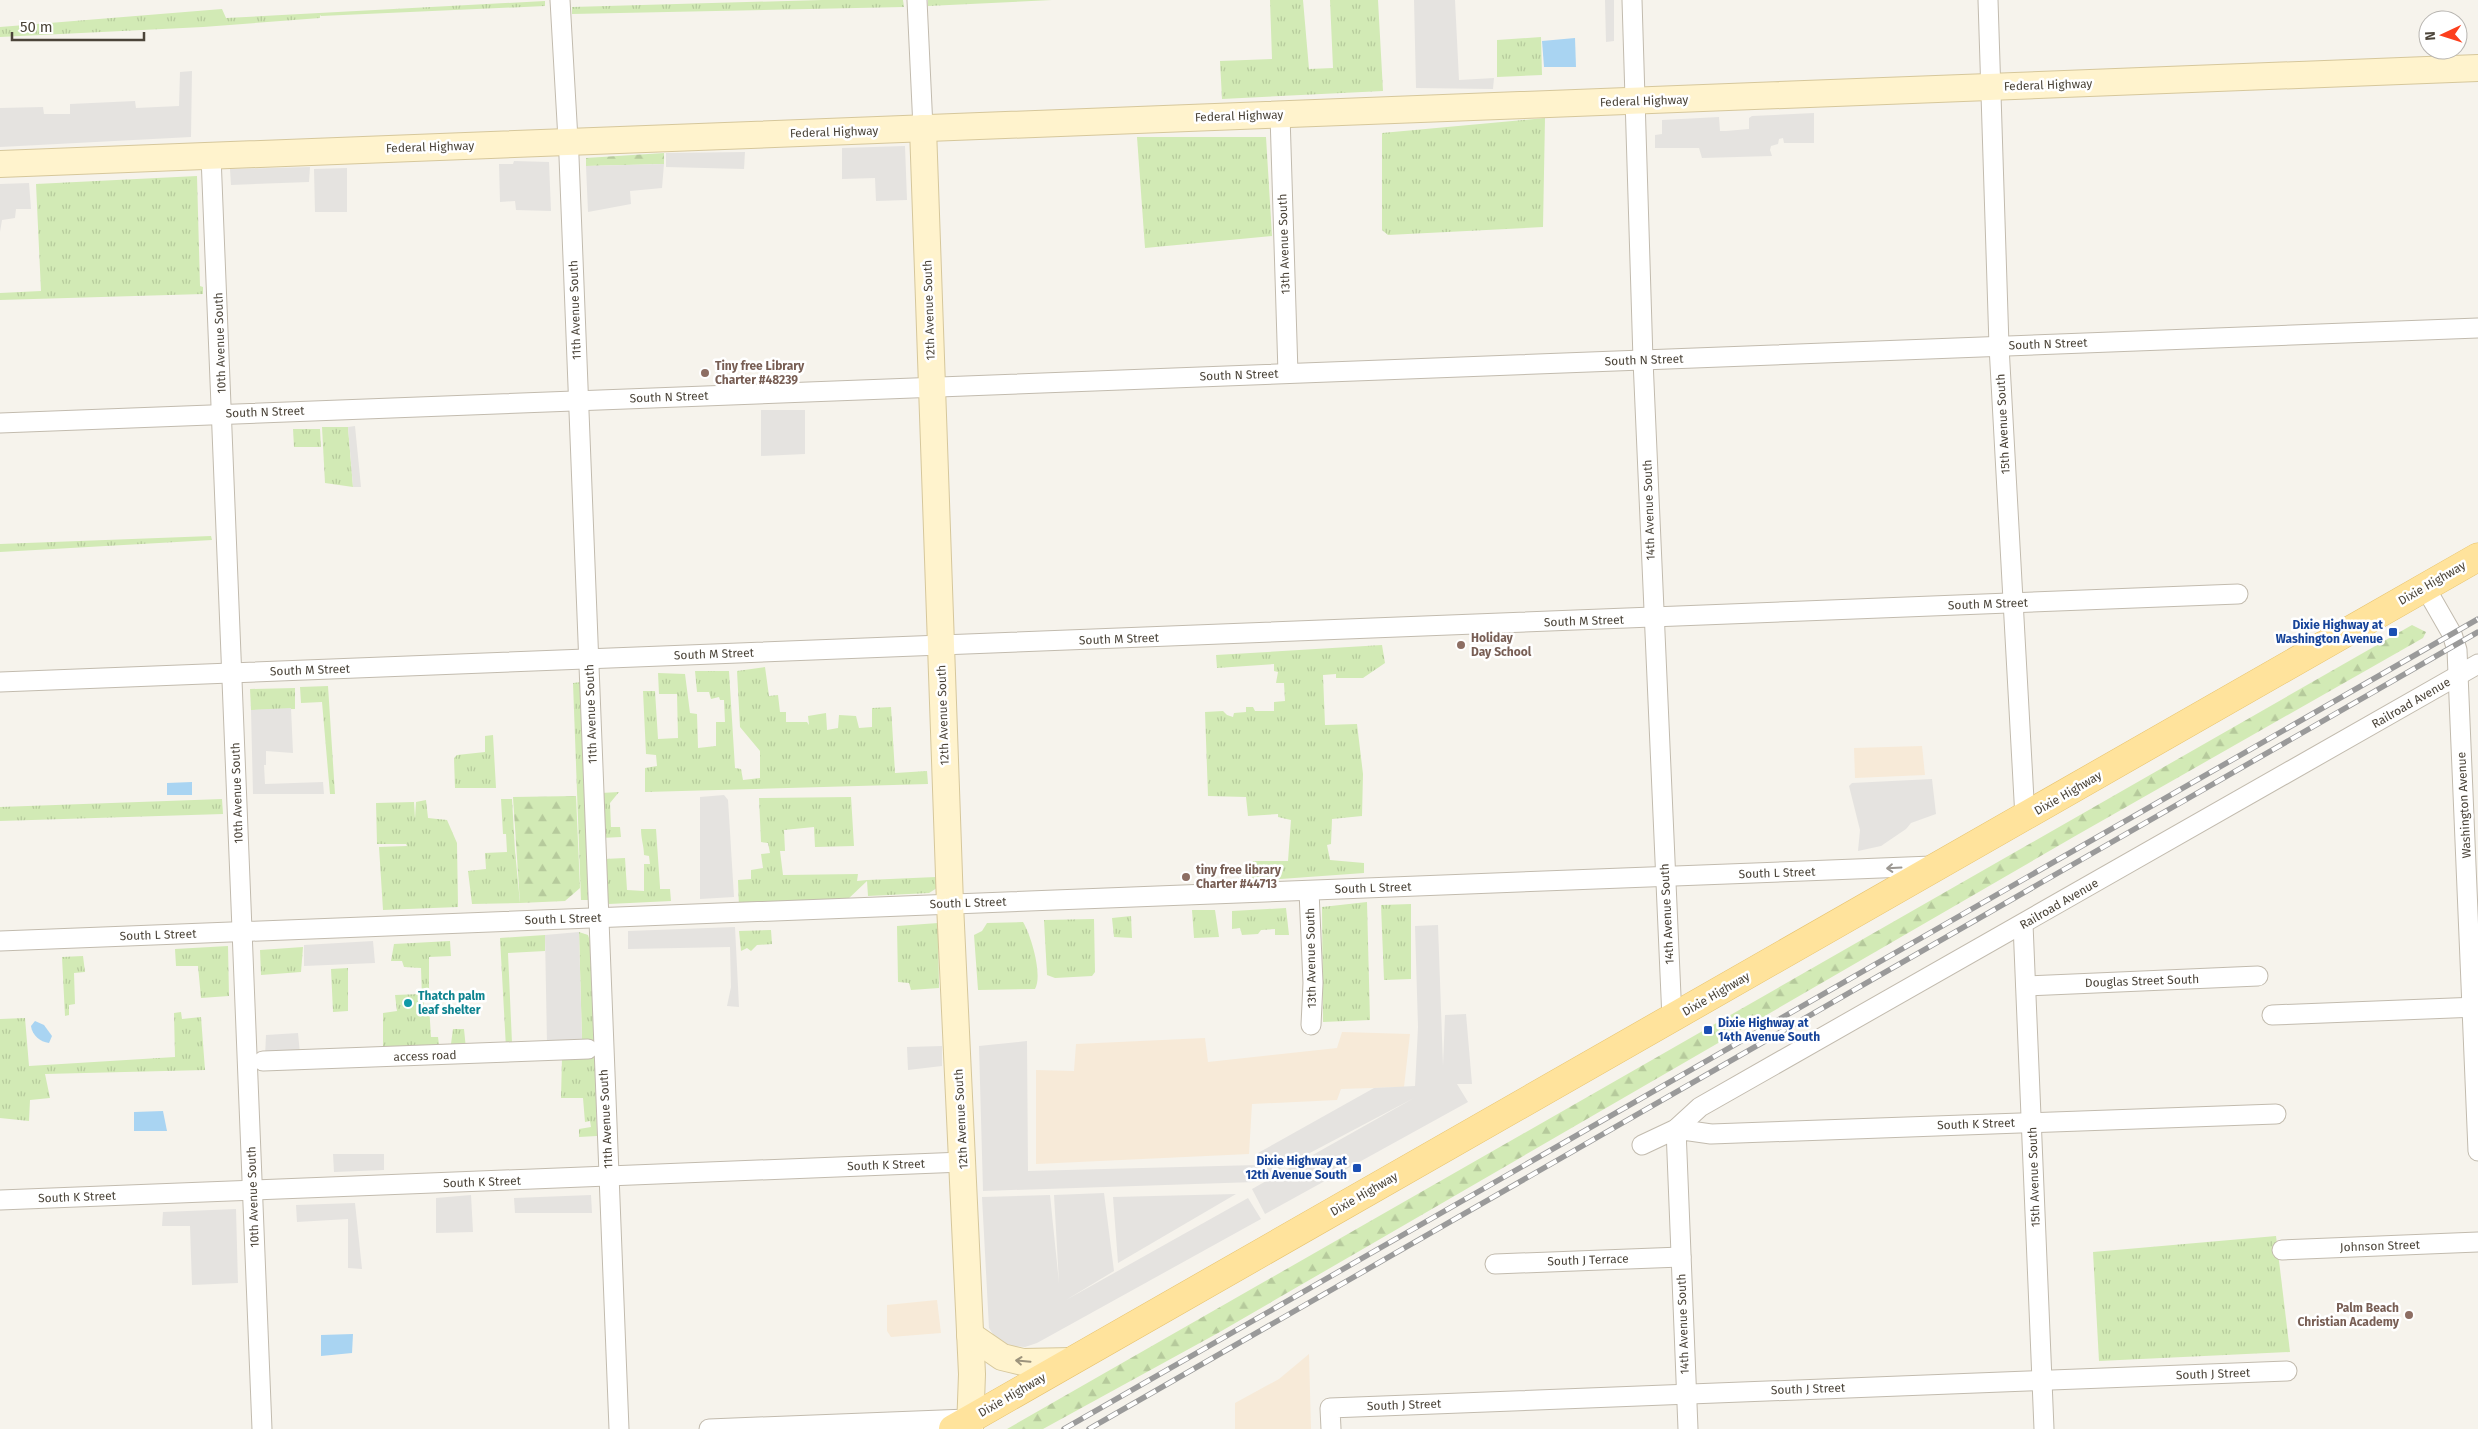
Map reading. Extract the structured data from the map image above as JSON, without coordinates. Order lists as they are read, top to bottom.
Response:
{
  "streets": {
    "main road": ["Federal Highway", "12th Avenue South", "Dixie Highway"],
    "street": [
      "13th Avenue South",
      "11th Avenue South",
      "10th Avenue South",
      "South N Street",
      "15th Avenue South",
      "14th Avenue South",
      "South M Street",
      "Railroad Avenue",
      "Washington Avenue",
      "South L Street",
      "Douglas Street South",
      "access road",
      "South K Street",
      "Johnson Street",
      "South J Terrace",
      "South J Street"
    ]
  },
  "crossings": [
    ["Federal Highway", "13th Avenue South"],
    ["Federal Highway", "11th Avenue South"],
    ["Federal Highway", "12th Avenue South"],
    ["Federal Highway", "10th Avenue South"],
    ["Federal Highway", "15th Avenue South"],
    ["Federal Highway", "14th Avenue South"],
    ["13th Avenue South", "South N Street"],
    ["13th Avenue South", "South L Street"],
    ["11th Avenue South", "South N Street"],
    ["11th Avenue South", "South M Street"],
    ["11th Avenue South", "South L Street"],
    ["11th Avenue South", "South K Street"],
    ["12th Avenue South", "South N Street"],
    ["12th Avenue South", "Dixie Highway"],
    ["12th Avenue South", "South M Street"],
    ["12th Avenue South", "South L Street"],
    ["12th Avenue South", "South K Street"],
    ["10th Avenue South", "South N Street"],
    ["10th Avenue South", "South M Street"],
    ["10th Avenue South", "South L Street"],
    ["10th Avenue South", "South K Street"],
    ["South N Street", "15th Avenue South"],
    ["South N Street", "14th Avenue South"],
    ["15th Avenue South", "Dixie Highway"],
    ["15th Avenue South", "South M Street"],
    ["15th Avenue South", "Railroad Avenue"],
    ["15th Avenue South", "Douglas Street South"],
    ["15th Avenue South", "South K Street"],
    ["15th Avenue South", "South J Street"],
    ["14th Avenue South", "Dixie Highway"],
    ["14th Avenue South", "South M Street"],
    ["14th Avenue South", "Railroad Avenue"],
    ["14th Avenue South", "South L Street"],
    ["14th Avenue South", "South K Street"],
    ["14th Avenue South", "South J Terrace"],
    ["14th Avenue South", "South J Street"],
    ["Dixie Highway", "Washington Avenue"],
    ["Dixie Highway", "South L Street"],
    ["Railroad Avenue", "Washington Avenue"],
    ["Railroad Avenue", "South K Street"]
  ],
  "places": {
    "other": [
      "Tiny free Library Charter #48239",
      "Holiday Day School",
      "tiny free library Charter #44713",
      "Thatch palm leaf shelter",
      "Palm Beach Christian Academy"
    ],
    "transit": ["Dixie Highway at Washington Avenue", "Dixie Highway at 14th Avenue South", "Dixie Highway at 12th Avenue South"]
  },
  "scale_bar": "50 m",
  "north": "left"
}
